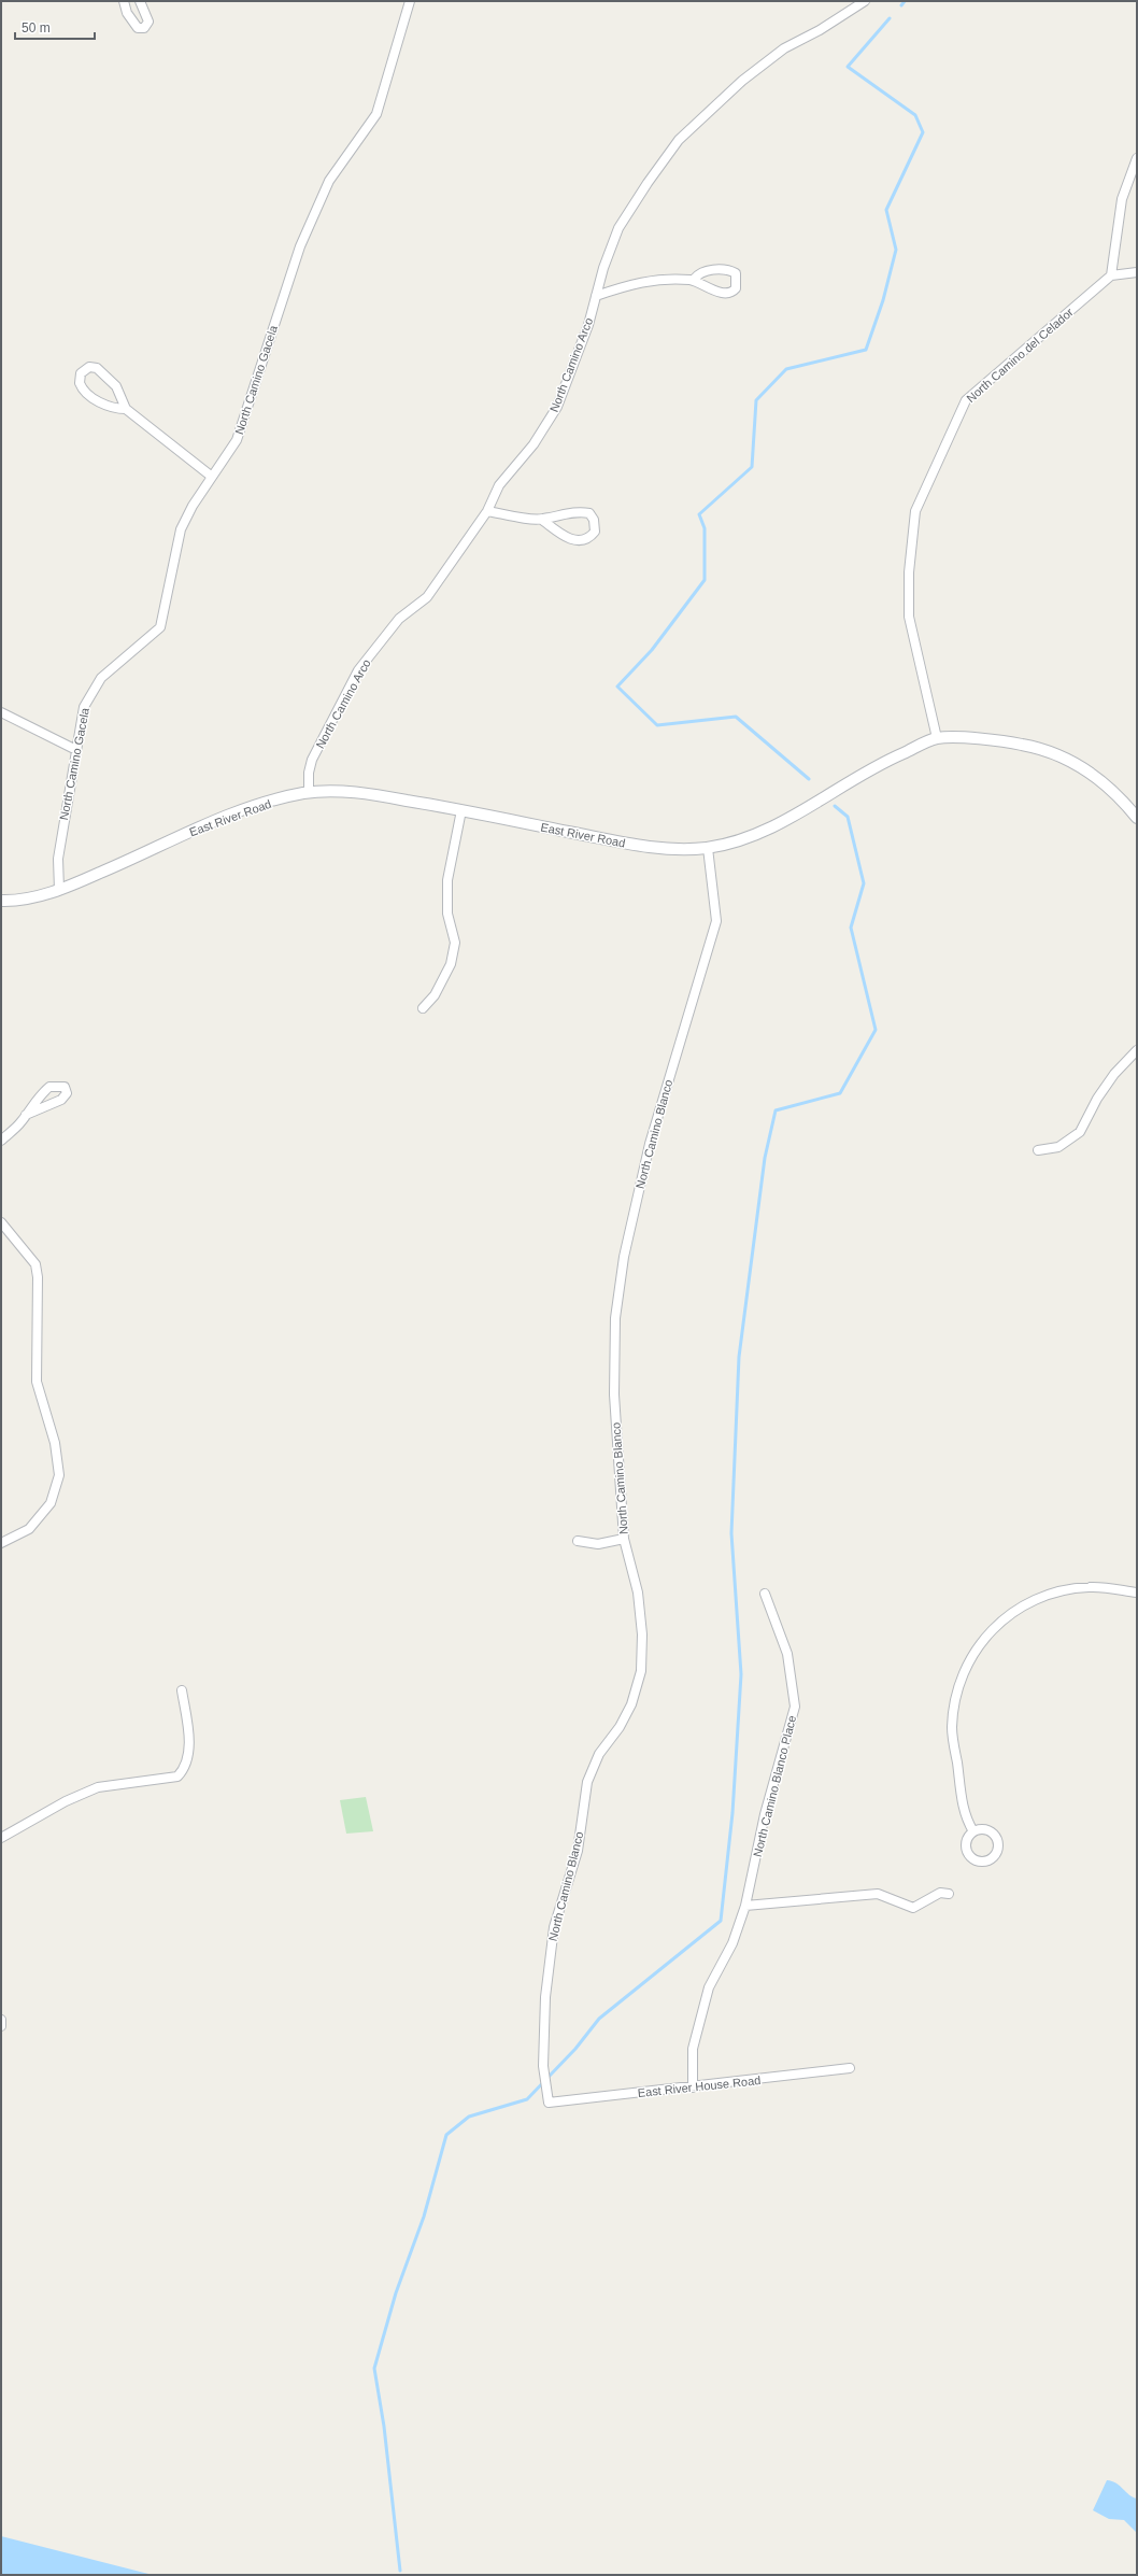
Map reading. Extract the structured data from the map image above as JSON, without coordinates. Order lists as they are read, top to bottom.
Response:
{
  "streets": {
    "street": [
      "North Camino del Celador",
      "North Camino Arco",
      "North Camino Gacela",
      "East River Road",
      "North Camino Blanco",
      "North Camino Blanco Place",
      "East River House Road"
    ]
  },
  "crossings": [
    ["North Camino del Celador", "East River Road"],
    ["North Camino Arco", "East River Road"],
    ["North Camino Gacela", "East River Road"],
    ["East River Road", "North Camino Blanco"],
    ["North Camino Blanco", "East River House Road"],
    ["North Camino Blanco Place", "East River House Road"]
  ],
  "scale_bar": "50 m"
}
